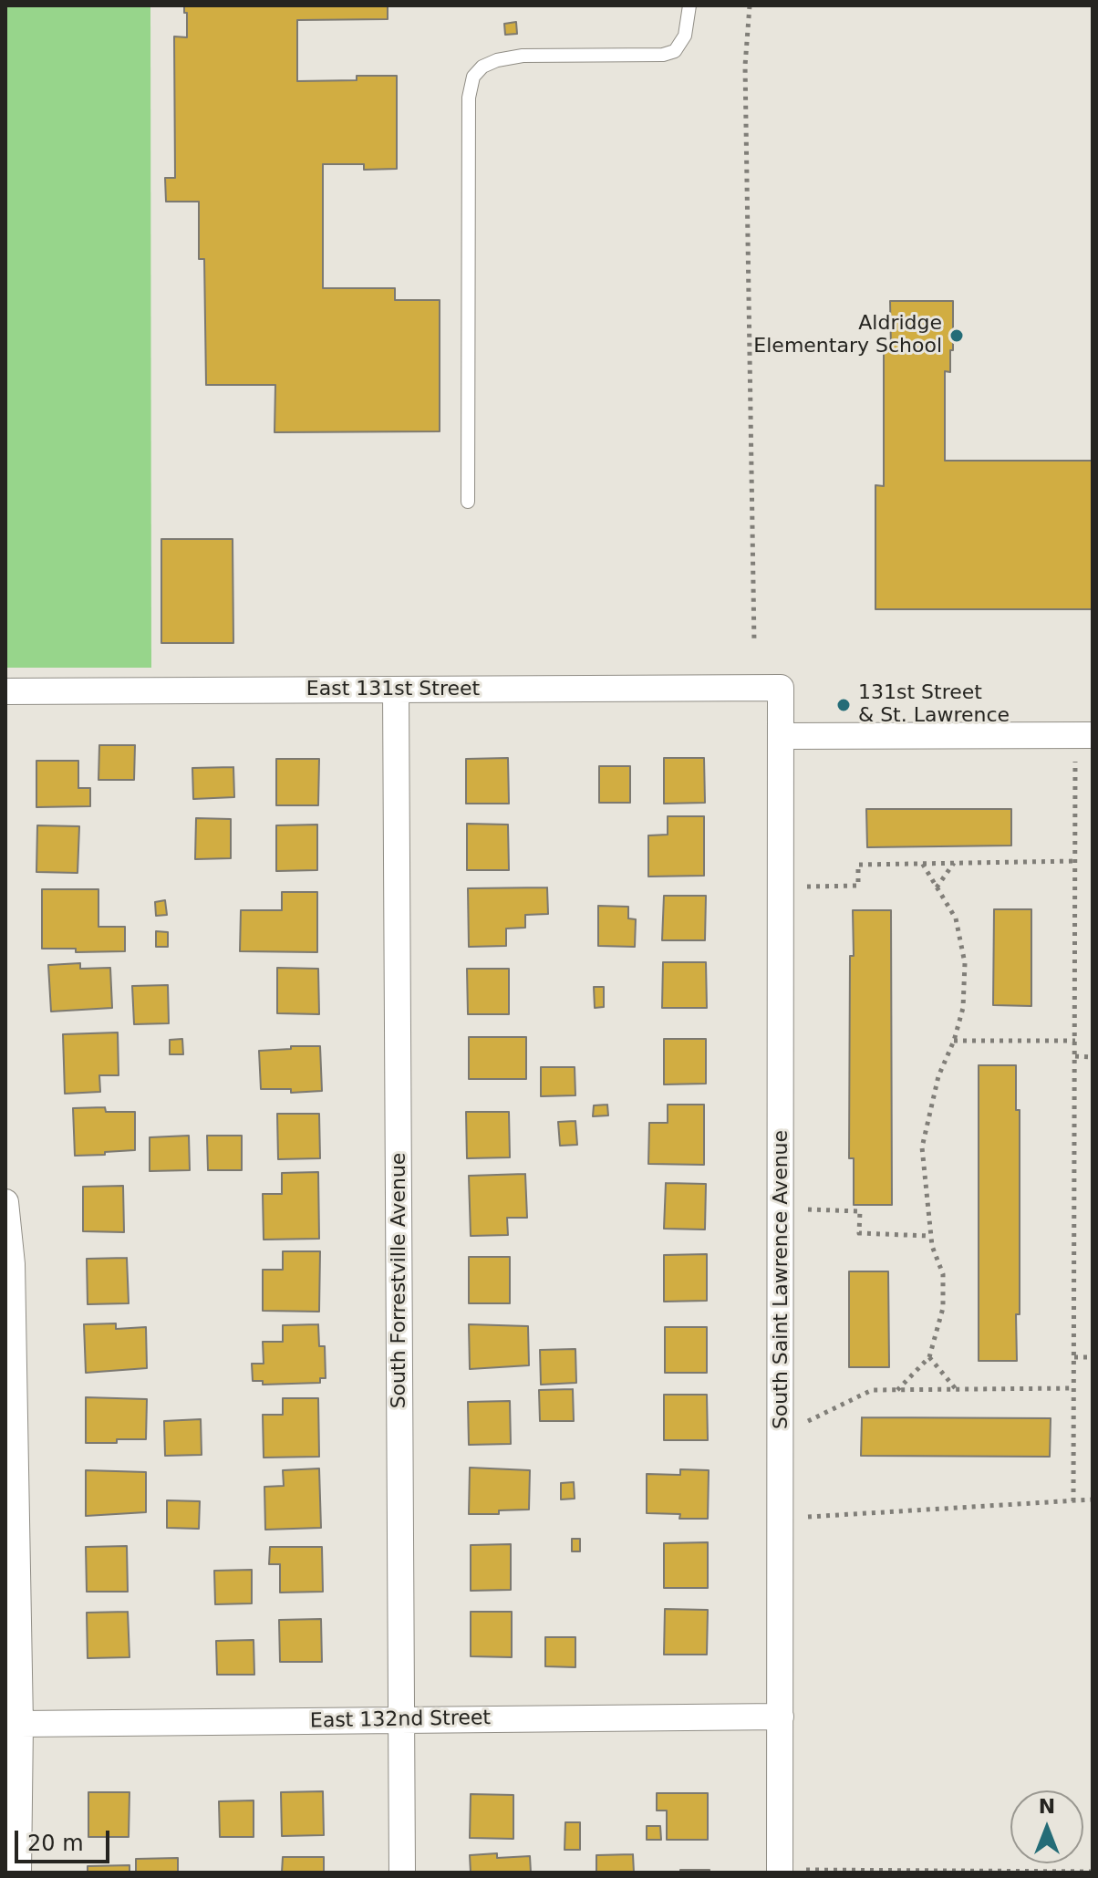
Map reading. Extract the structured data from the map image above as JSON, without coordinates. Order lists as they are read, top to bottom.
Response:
{
  "streets": {
    "street": [
      "East 131st Street",
      "South Saint Lawrence Avenue",
      "South Forrestville Avenue",
      "East 132nd Street"
    ]
  },
  "crossings": [
    ["East 131st Street", "South Saint Lawrence Avenue"],
    ["East 131st Street", "South Forrestville Avenue"],
    ["South Saint Lawrence Avenue", "East 132nd Street"],
    ["South Forrestville Avenue", "East 132nd Street"]
  ],
  "places": ["Aldridge Elementary School", "131st Street & St. Lawrence"],
  "scale_bar": "20 m",
  "north": "top"
}
